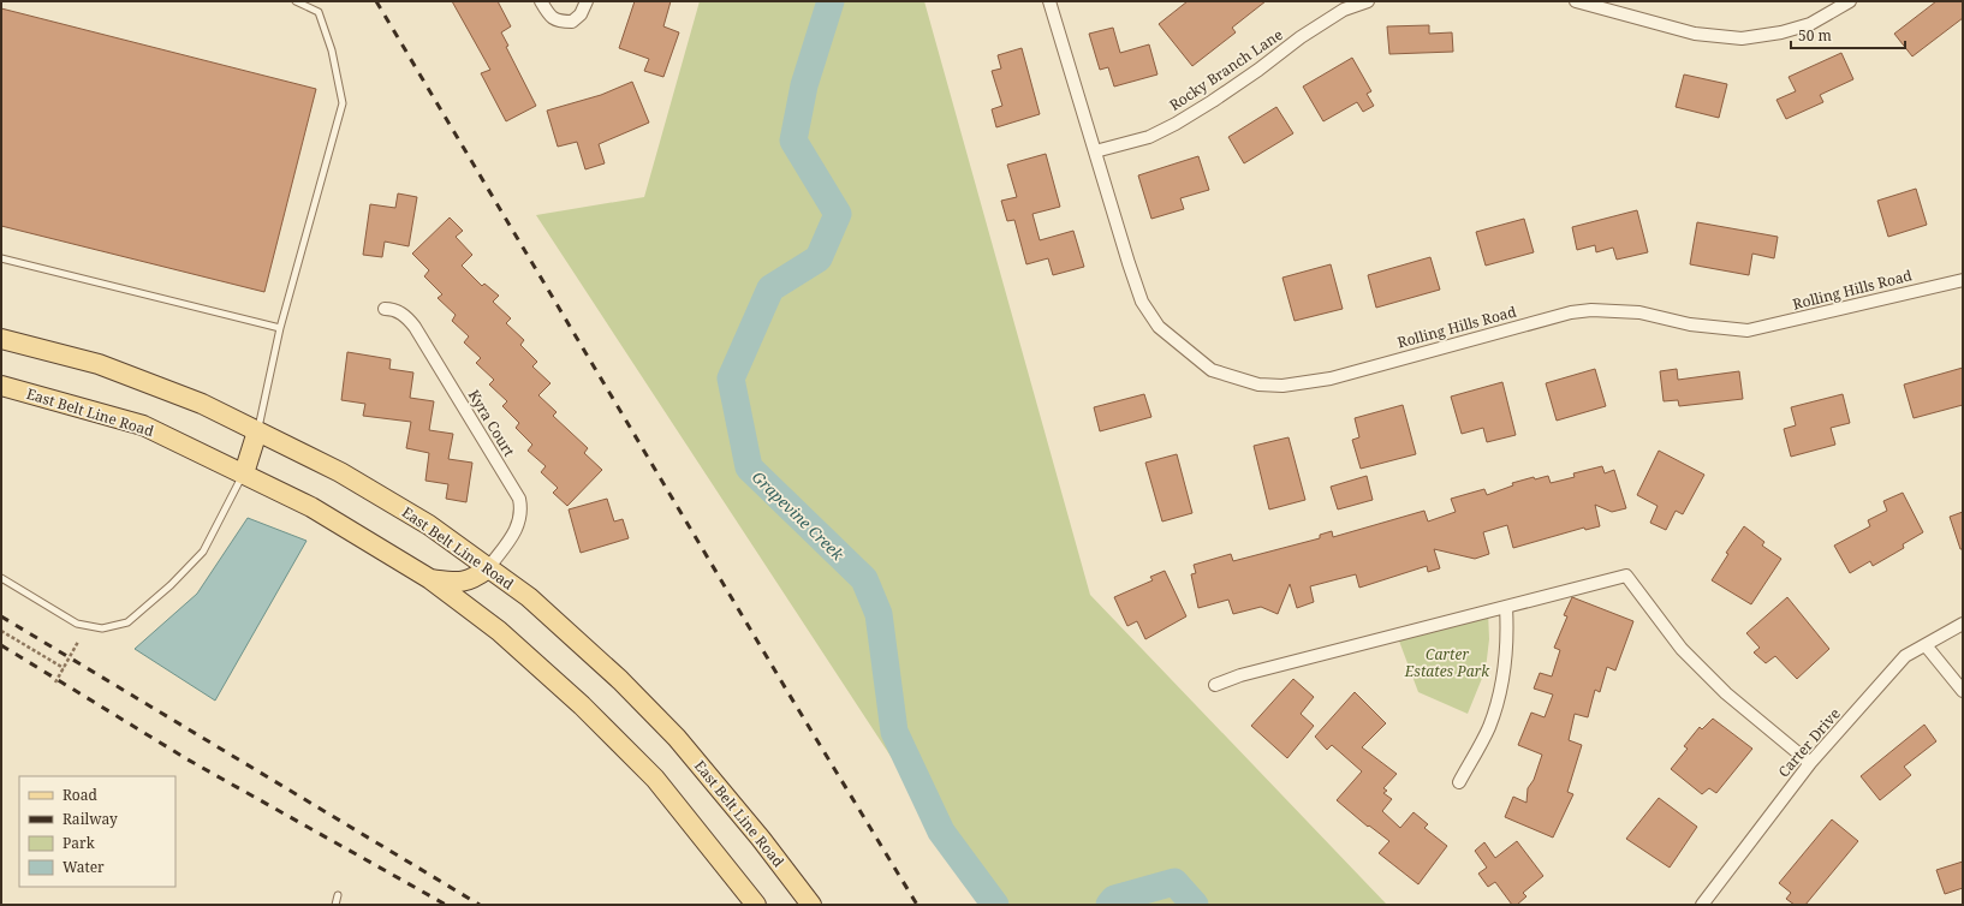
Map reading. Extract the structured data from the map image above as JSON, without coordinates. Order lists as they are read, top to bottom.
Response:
{
  "streets": {
    "main road": ["East Belt Line Road"],
    "street": [
      "Rocky Branch Lane",
      "Rolling Hills Road",
      "Kyra Court",
      "Carter Drive"
    ]
  },
  "crossings": [
    ["Rocky Branch Lane", "Rolling Hills Road"],
    ["East Belt Line Road", "Kyra Court"]
  ],
  "water": ["Grapevine Creek"],
  "parks": ["Carter Estates Park"],
  "legend": [
    "Road",
    "Railway",
    "Park",
    "Water"
  ],
  "scale_bar": "50 m"
}
